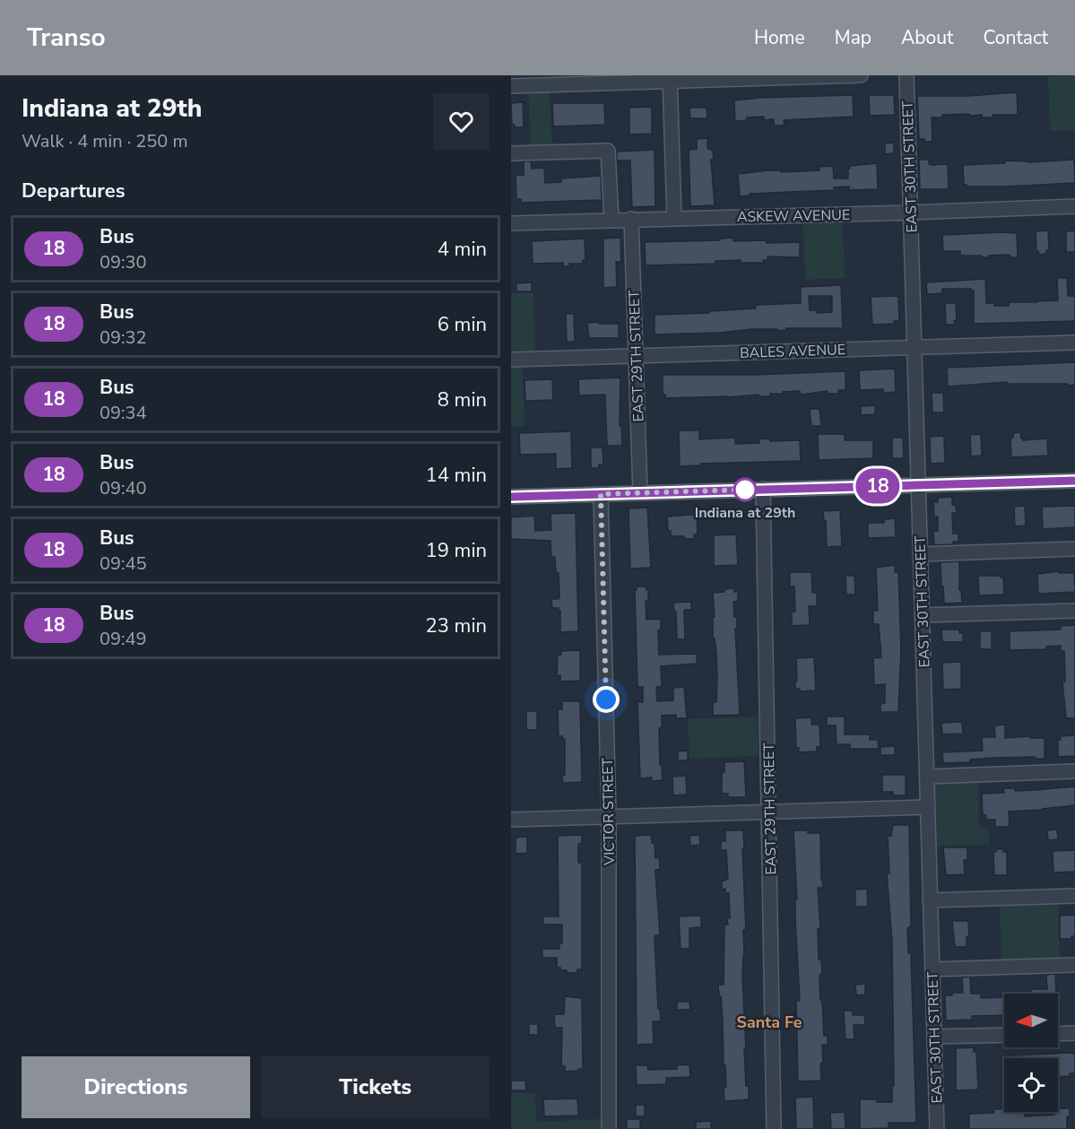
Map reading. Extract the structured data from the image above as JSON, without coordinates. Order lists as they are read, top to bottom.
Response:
{
  "streets": {
    "street": [
      "EAST 30TH STREET",
      "ASKEW AVENUE",
      "BALES AVENUE",
      "EAST 29TH STREET",
      "VICTOR STREET"
    ]
  },
  "crossings": [
    ["EAST 30TH STREET", "ASKEW AVENUE"],
    ["EAST 30TH STREET", "BALES AVENUE"],
    ["ASKEW AVENUE", "EAST 29TH STREET"],
    ["BALES AVENUE", "EAST 29TH STREET"]
  ],
  "districts": ["Santa Fe"],
  "places": ["Indiana at 29th"],
  "lines": ["bus line 18"],
  "north": "left",
  "page": {
    "header": "Transo",
    "nav": [
      "Home",
      "Map",
      "About",
      "Contact"
    ],
    "heading": [
      ["Indiana at 29th", "Walk · 4 min · 250 m"],
      "Departures"
    ],
    "on_map": "18",
    "list": [
      {
        "mark": "18",
        "name": "Bus",
        "note": "09:30",
        "value": "4 min"
      },
      {
        "mark": "18",
        "name": "Bus",
        "note": "09:32",
        "value": "6 min"
      },
      {
        "mark": "18",
        "name": "Bus",
        "note": "09:34",
        "value": "8 min"
      },
      {
        "mark": "18",
        "name": "Bus",
        "note": "09:40",
        "value": "14 min"
      },
      {
        "mark": "18",
        "name": "Bus",
        "note": "09:45",
        "value": "19 min"
      },
      {
        "mark": "18",
        "name": "Bus",
        "note": "09:49",
        "value": "23 min"
      }
    ],
    "buttons": ["Directions", "Tickets"]
  }
}
